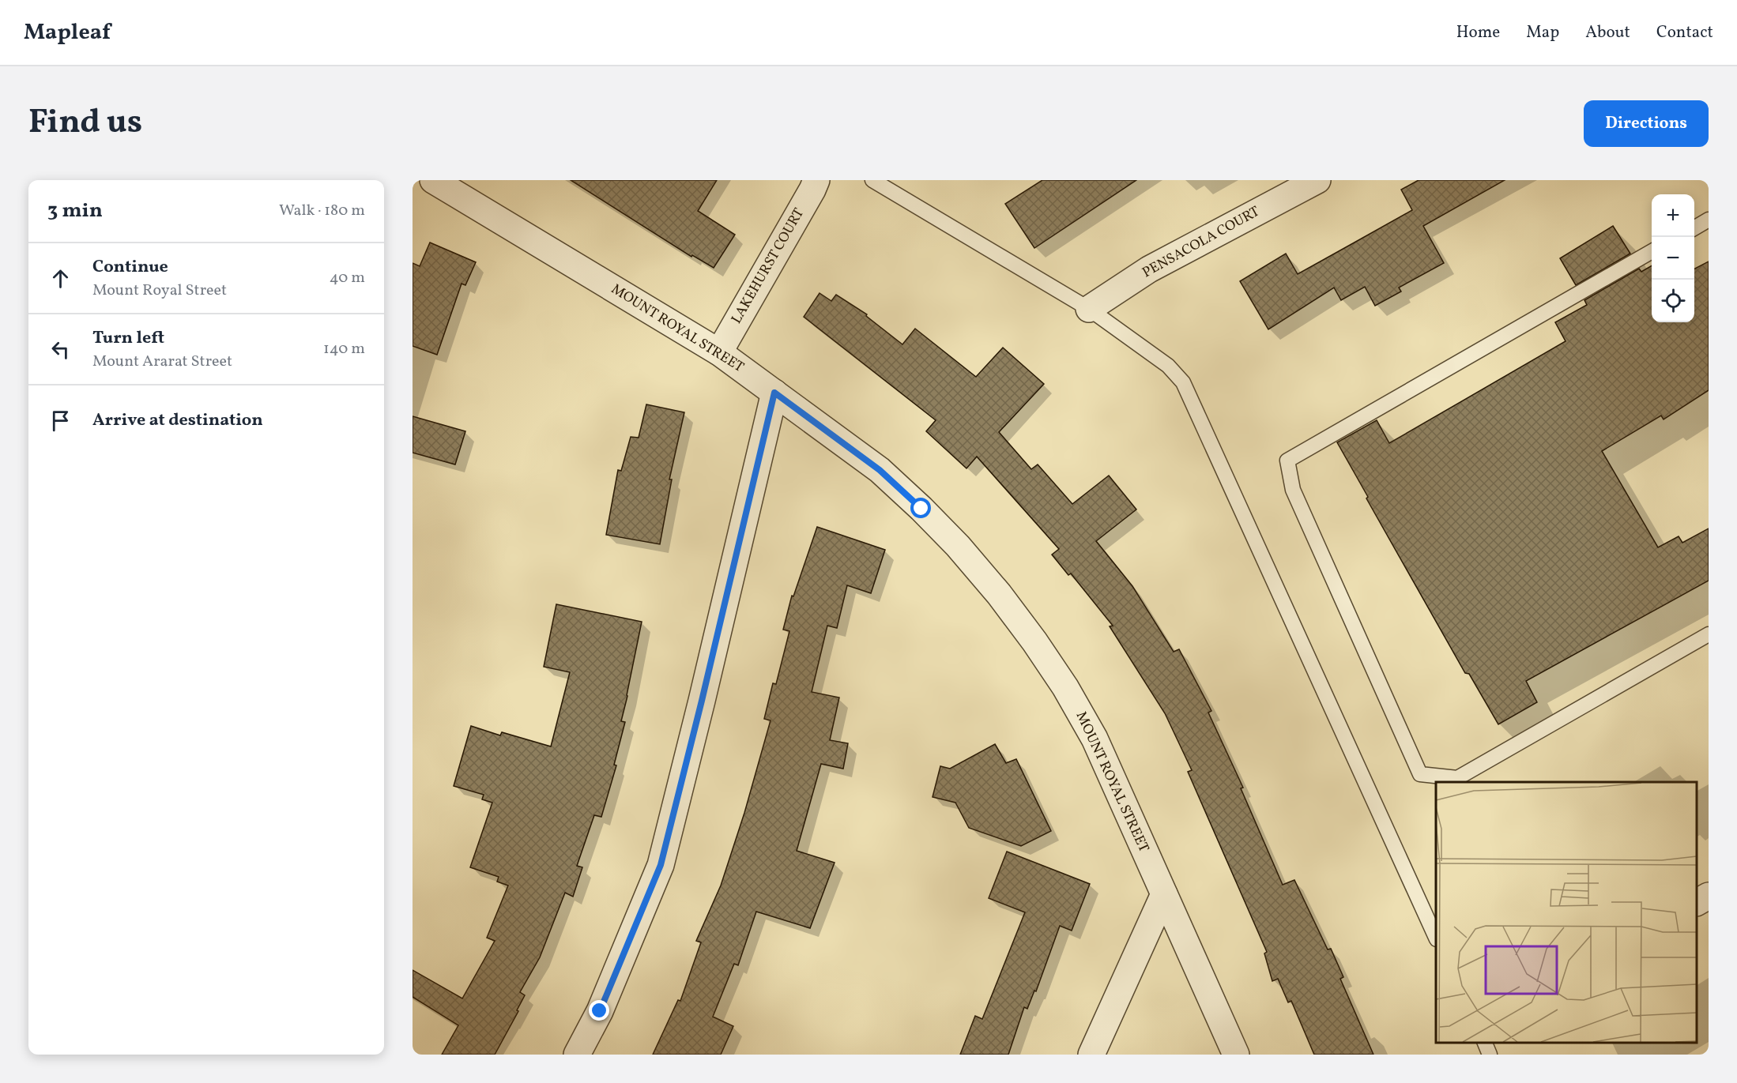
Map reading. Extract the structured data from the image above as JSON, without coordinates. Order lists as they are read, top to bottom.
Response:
{
  "streets": {
    "street": ["PENSACOLA COURT", "LAKEHURST COURT", "MOUNT ROYAL STREET"]
  },
  "crossings": [
    ["LAKEHURST COURT", "MOUNT ROYAL STREET"]
  ],
  "page": {
    "header": "Mapleaf",
    "nav": [
      "Home",
      "Map",
      "About",
      "Contact"
    ],
    "title": "Find us",
    "buttons": "Directions",
    "heading": ["3 min", "Walk · 180 m"],
    "map_buttons": ["+", "−"],
    "list": [
      ["Continue", "Mount Royal Street", "40 m"],
      ["Turn left", "Mount Ararat Street", "140 m"],
      "Arrive at destination"
    ]
  }
}
